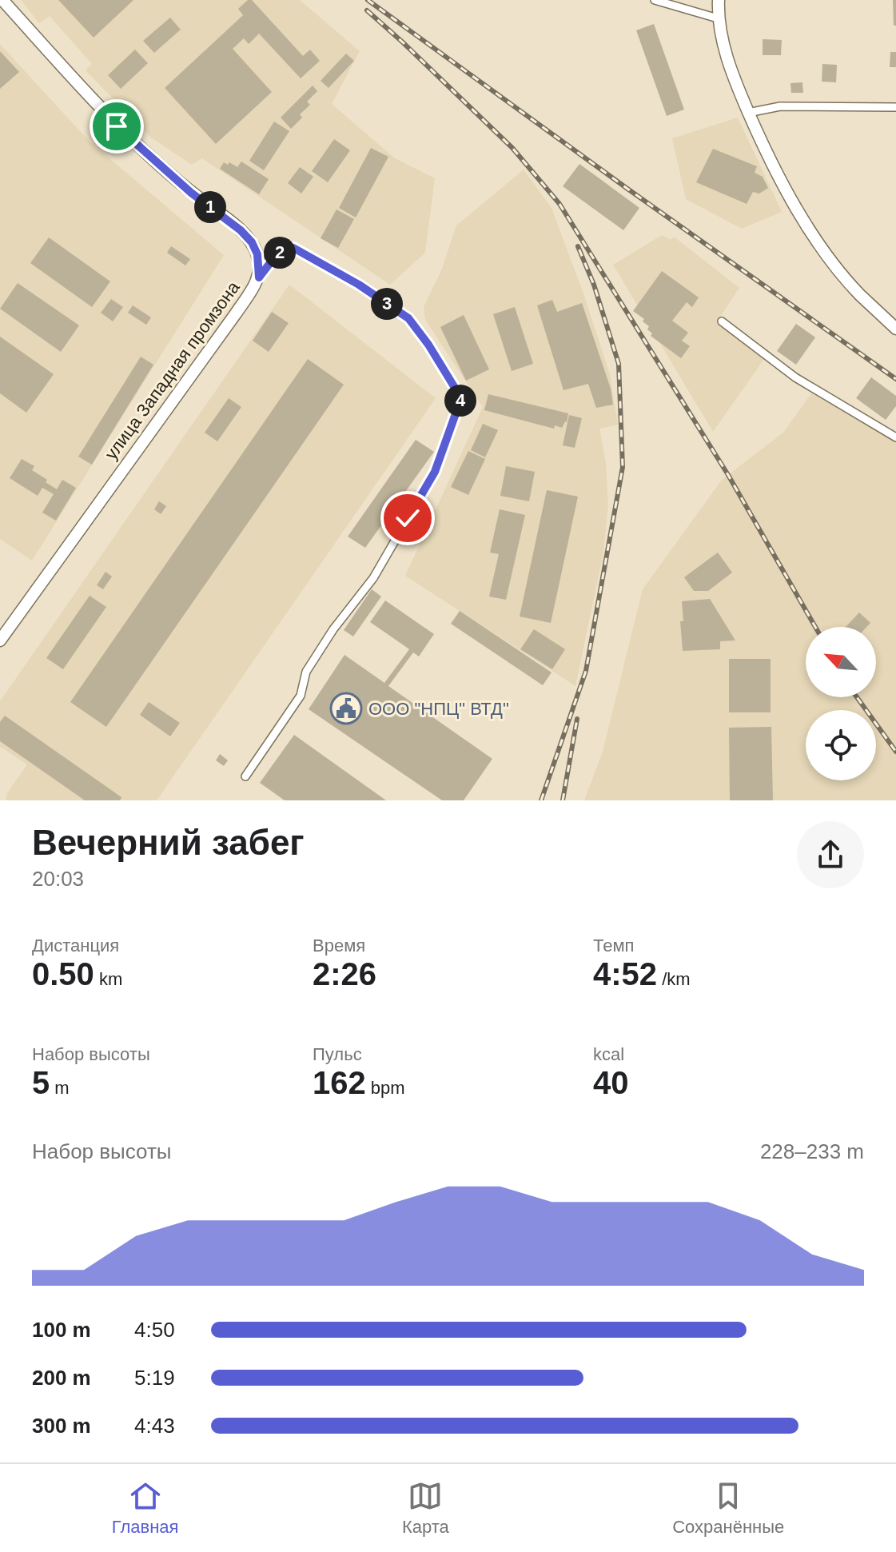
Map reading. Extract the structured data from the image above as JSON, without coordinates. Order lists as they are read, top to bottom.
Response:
{
  "streets": {
    "street": ["улица Западная промзона"]
  },
  "places": {
    "public building": ["ООО \"НПЦ\" ВТД\""]
  },
  "north": "top left",
  "page": {
    "pins": [
      "1",
      "2",
      "3",
      "4"
    ],
    "heading": ["Вечерний забег", "20:03"],
    "stats": [
      ["Дистанция", "0.50 km"],
      ["Время", "2:26"],
      ["Темп", "4:52 /km"],
      ["Набор высоты", "5 m"],
      ["Пульс", "162 bpm"],
      ["kcal", "40"]
    ],
    "chart": ["Набор высоты", "228–233 m"],
    "list": [
      {
        "name": "100 m",
        "note": "4:50"
      },
      {
        "name": "200 m",
        "note": "5:19"
      },
      {
        "name": "300 m",
        "note": "4:43"
      }
    ],
    "tabs": ["Главная", "Карта", "Сохранённые"]
  }
}
